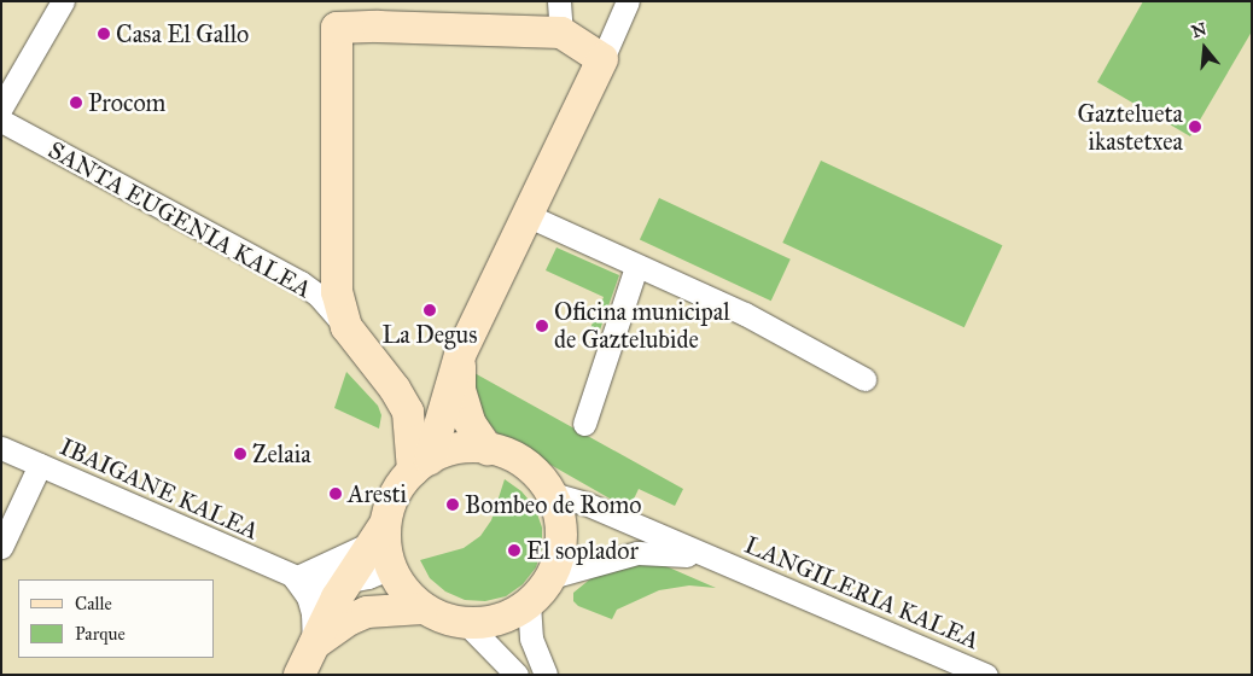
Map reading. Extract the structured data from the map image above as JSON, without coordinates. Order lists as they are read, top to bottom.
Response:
{
  "streets": {
    "street": ["SANTA EUGENIA KALEA", "IBAIGANE KALEA", "LANGILERIA KALEA"]
  },
  "crossings": [
    ["SANTA EUGENIA KALEA", "IBAIGANE KALEA"],
    ["SANTA EUGENIA KALEA", "LANGILERIA KALEA"],
    ["IBAIGANE KALEA", "LANGILERIA KALEA"]
  ],
  "places": [
    "Casa El Gallo",
    "Procom",
    "Gaztelueta ikastetxea",
    "La Degus",
    "Oficina municipal de Gaztelubide",
    "Zelaia",
    "Aresti",
    "Bombeo de Romo",
    "El soplador"
  ],
  "legend": ["Calle", "Parque"],
  "north": "top"
}
